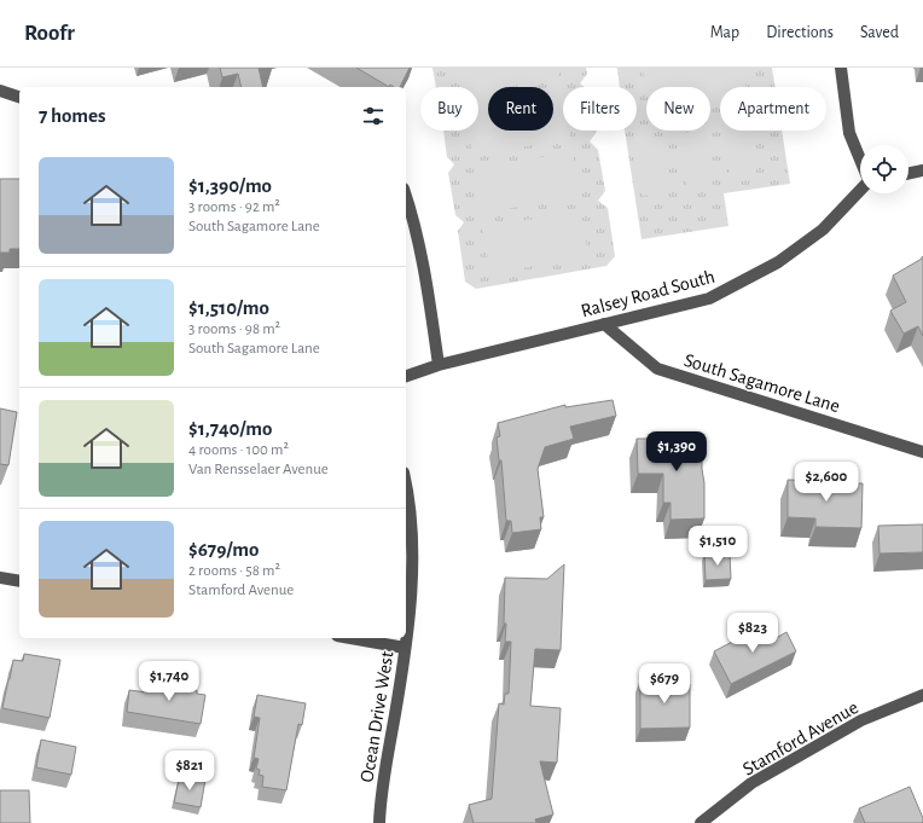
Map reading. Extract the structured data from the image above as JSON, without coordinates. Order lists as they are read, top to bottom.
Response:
{
  "streets": {
    "street": [
      "Ralsey Road South",
      "South Sagamore Lane",
      "Ocean Drive West",
      "Stamford Avenue"
    ]
  },
  "crossings": [
    ["Ralsey Road South", "South Sagamore Lane"]
  ],
  "page": {
    "header": "Roofr",
    "nav": ["Map", "Directions", "Saved"],
    "chip": [
      "Buy",
      "Rent",
      "Filters",
      "New",
      "Apartment"
    ],
    "heading": "7 homes",
    "list": [
      {
        "name": "$1,390/mo",
        "note": "3 rooms · 92 m² · South Sagamore Lane"
      },
      {
        "name": "$1,510/mo",
        "note": "3 rooms · 98 m² · South Sagamore Lane"
      },
      {
        "name": "$1,740/mo",
        "note": "4 rooms · 100 m² · Van Rensselaer Avenue"
      },
      {
        "name": "$679/mo",
        "note": "2 rooms · 58 m² · Stamford Avenue"
      }
    ],
    "price": [
      "$1,390",
      "$2,600",
      "$1,510",
      "$823",
      "$1,740",
      "$679",
      "$821"
    ]
  }
}
